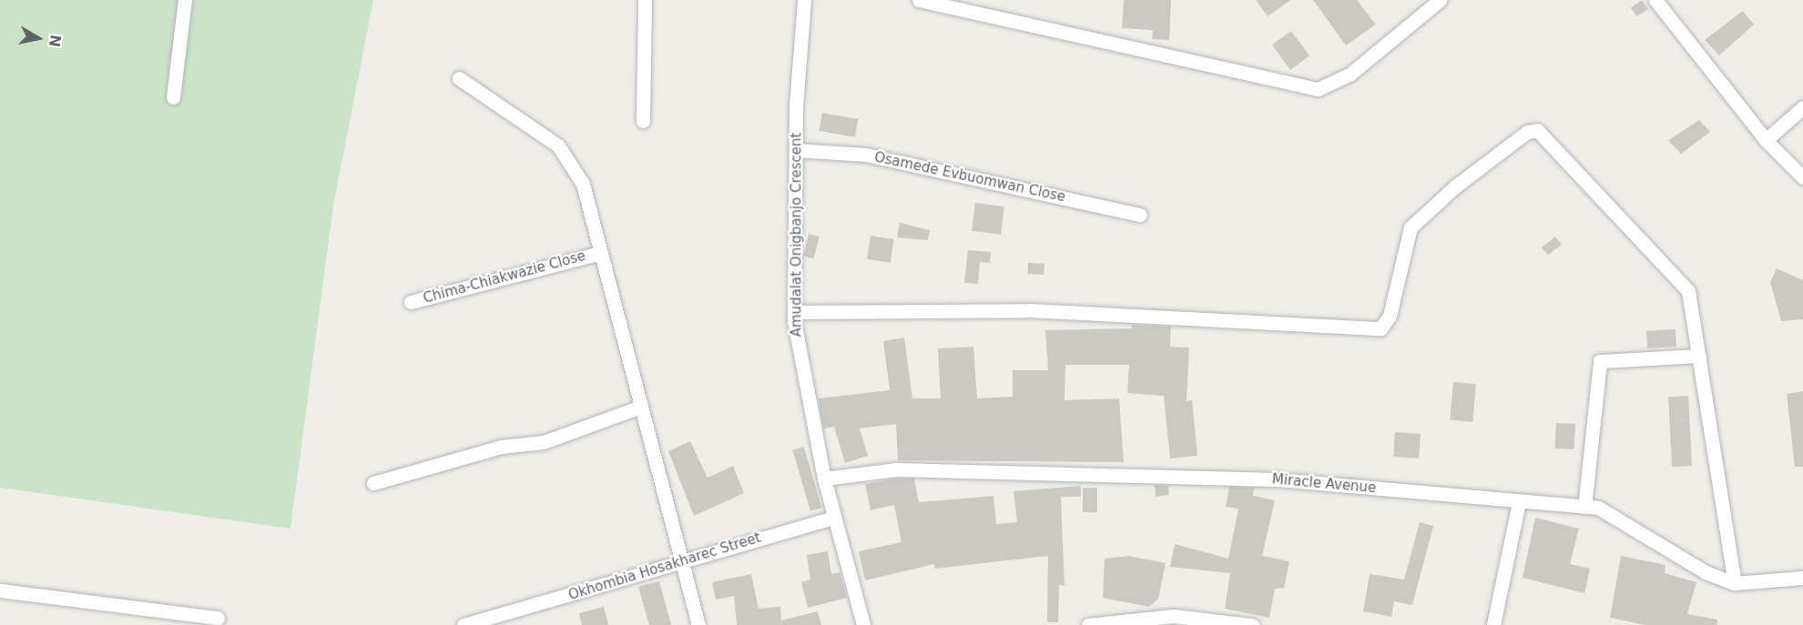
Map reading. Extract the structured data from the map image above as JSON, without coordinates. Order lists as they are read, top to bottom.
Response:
{
  "streets": {
    "street": [
      "Osamede Evbuomwan Close",
      "Amudalat Onigbanjo Crescent",
      "Chima-Chiakwazie Close",
      "Miracle Avenue",
      "Okhombia Hosakharec Street"
    ]
  },
  "crossings": [
    ["Osamede Evbuomwan Close", "Amudalat Onigbanjo Crescent"],
    ["Amudalat Onigbanjo Crescent", "Miracle Avenue"],
    ["Amudalat Onigbanjo Crescent", "Okhombia Hosakharec Street"]
  ],
  "north": "right"
}
